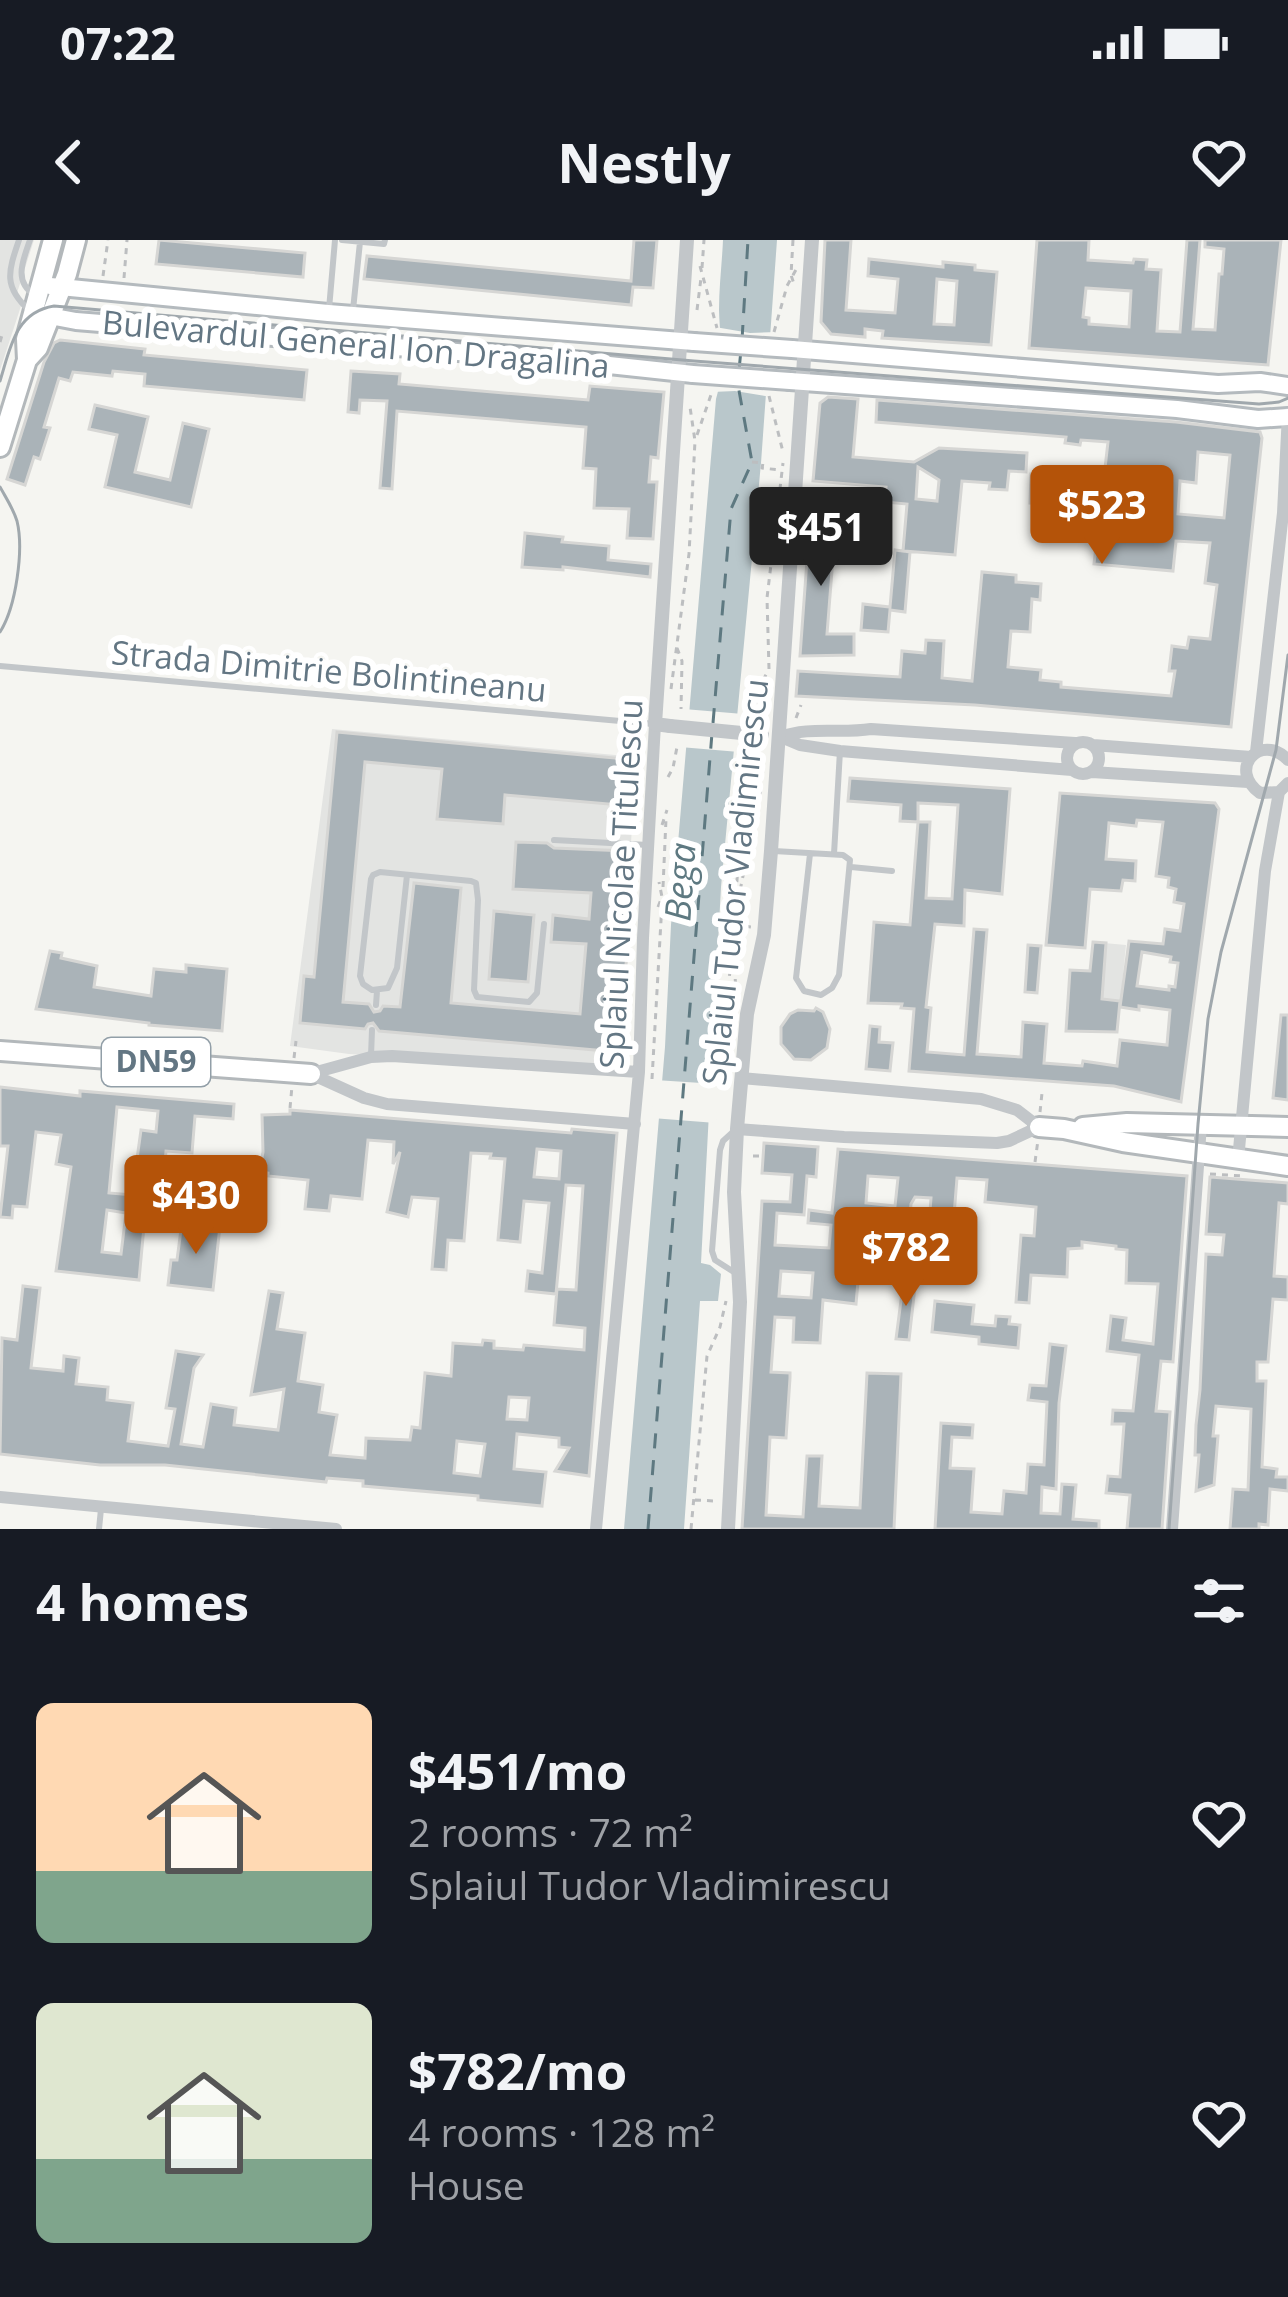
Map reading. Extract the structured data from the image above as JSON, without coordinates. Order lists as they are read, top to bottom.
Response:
{
  "streets": {
    "main road": ["Bulevardul General Ion Dragalina", "DN59"],
    "street": ["Splaiul Tudor Vladimirescu", "Splaiul Nicolae Titulescu"],
    "lane": ["Strada Dimitrie Bolintineanu"]
  },
  "crossings": [
    ["Bulevardul General Ion Dragalina", "Splaiul Tudor Vladimirescu"],
    ["Bulevardul General Ion Dragalina", "Splaiul Nicolae Titulescu"],
    ["Strada Dimitrie Bolintineanu", "Splaiul Nicolae Titulescu"]
  ],
  "water": ["Bega"],
  "page": {
    "status": "07:22",
    "header": "Nestly",
    "price": [
      "$523",
      "$451",
      "$430",
      "$782"
    ],
    "heading": "4 homes",
    "list": [
      {
        "name": "$451/mo",
        "note": "2 rooms · 72 m² · Splaiul Tudor Vladimirescu"
      },
      {
        "name": "$782/mo",
        "note": "4 rooms · 128 m² · House"
      }
    ]
  }
}
